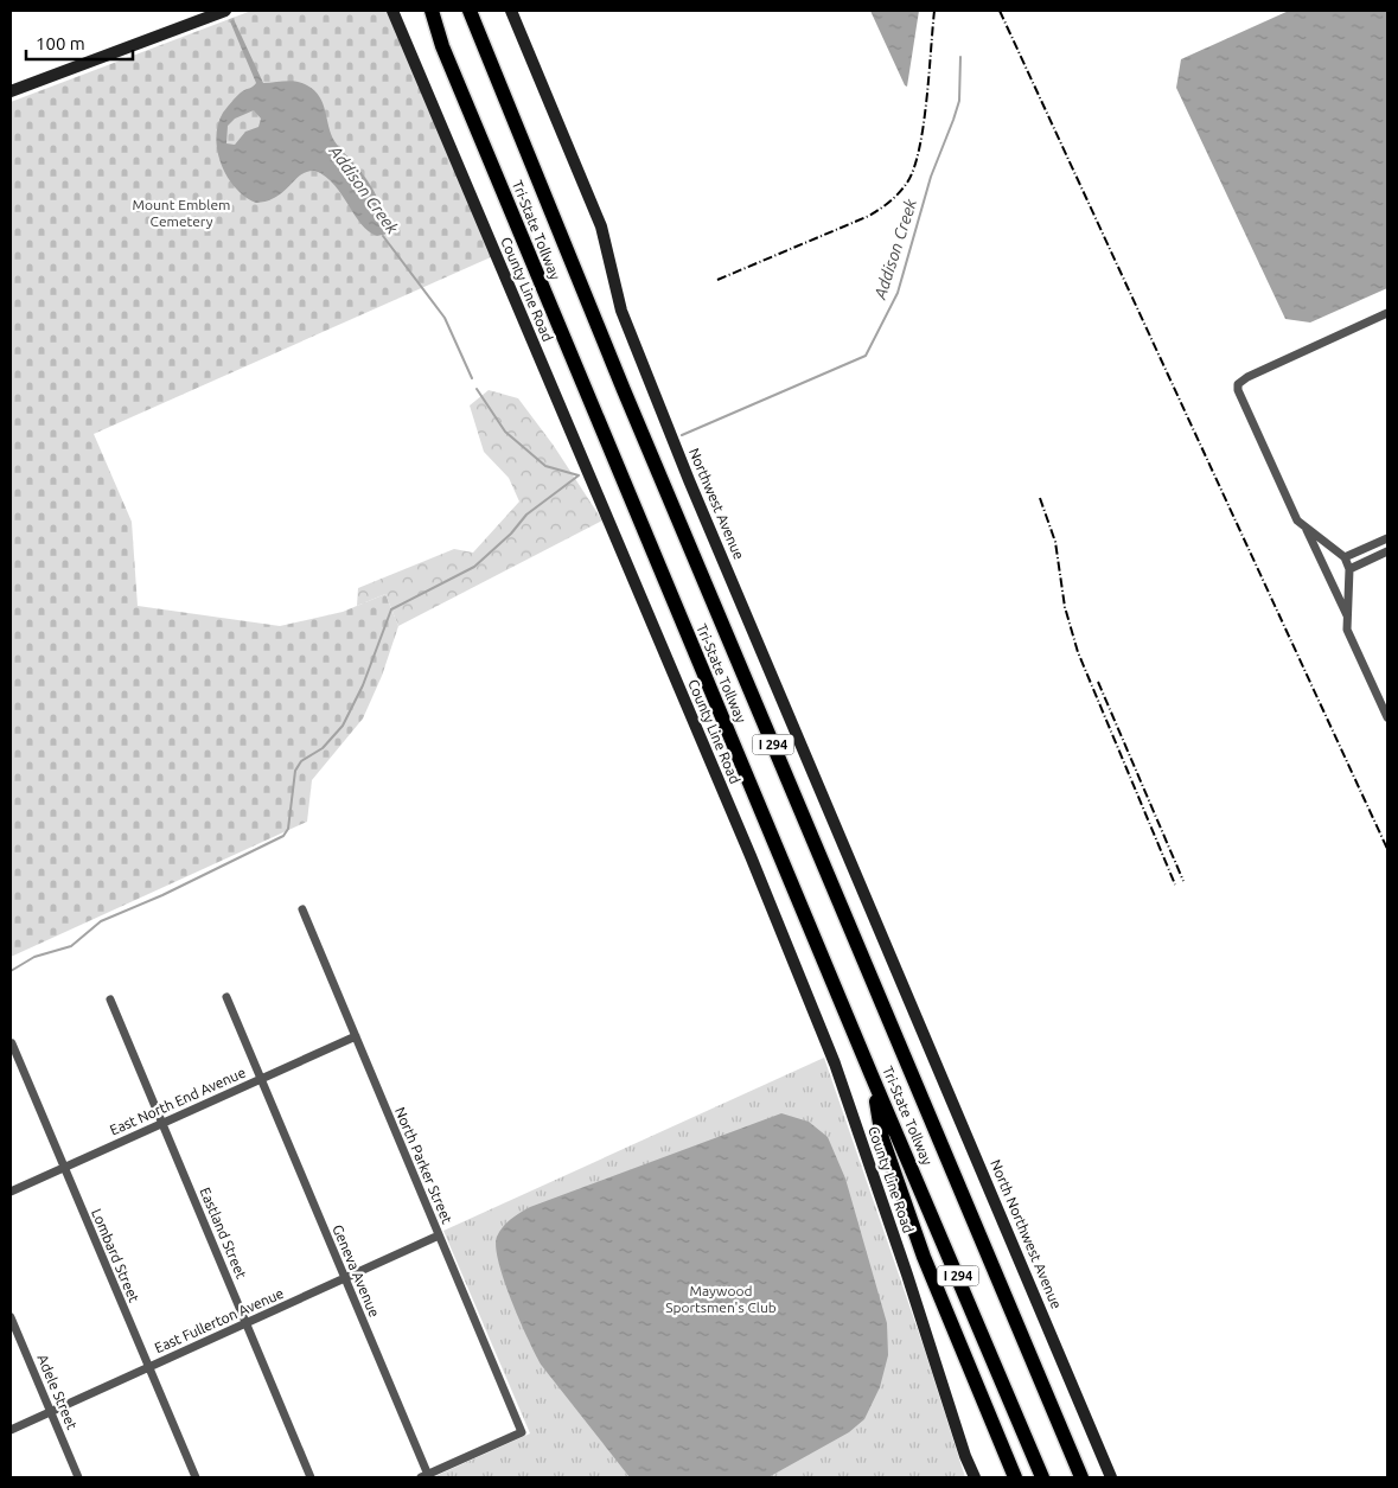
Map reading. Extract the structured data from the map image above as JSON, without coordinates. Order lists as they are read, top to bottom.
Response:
{
  "streets": {
    "highway": ["Tri-State Tollway", "I 294"],
    "street": [
      "County Line Road",
      "Northwest Avenue",
      "East North End Avenue",
      "North Parker Street",
      "Eastland Street",
      "North Northwest Avenue",
      "Lombard Street",
      "Geneva Avenue",
      "East Fullerton Avenue",
      "Adele Street"
    ]
  },
  "crossings": [
    ["Northwest Avenue", "North Northwest Avenue"],
    ["East North End Avenue", "North Parker Street"],
    ["East North End Avenue", "Eastland Street"],
    ["East North End Avenue", "Lombard Street"],
    ["East North End Avenue", "Geneva Avenue"],
    ["North Parker Street", "Geneva Avenue"],
    ["North Parker Street", "East Fullerton Avenue"],
    ["Eastland Street", "East Fullerton Avenue"],
    ["Lombard Street", "East Fullerton Avenue"],
    ["Geneva Avenue", "East Fullerton Avenue"],
    ["East Fullerton Avenue", "Adele Street"]
  ],
  "water": ["Addison Creek"],
  "parks": ["Mount Emblem Cemetery", "Maywood Sportsmen's Club"],
  "scale_bar": "100 m"
}
